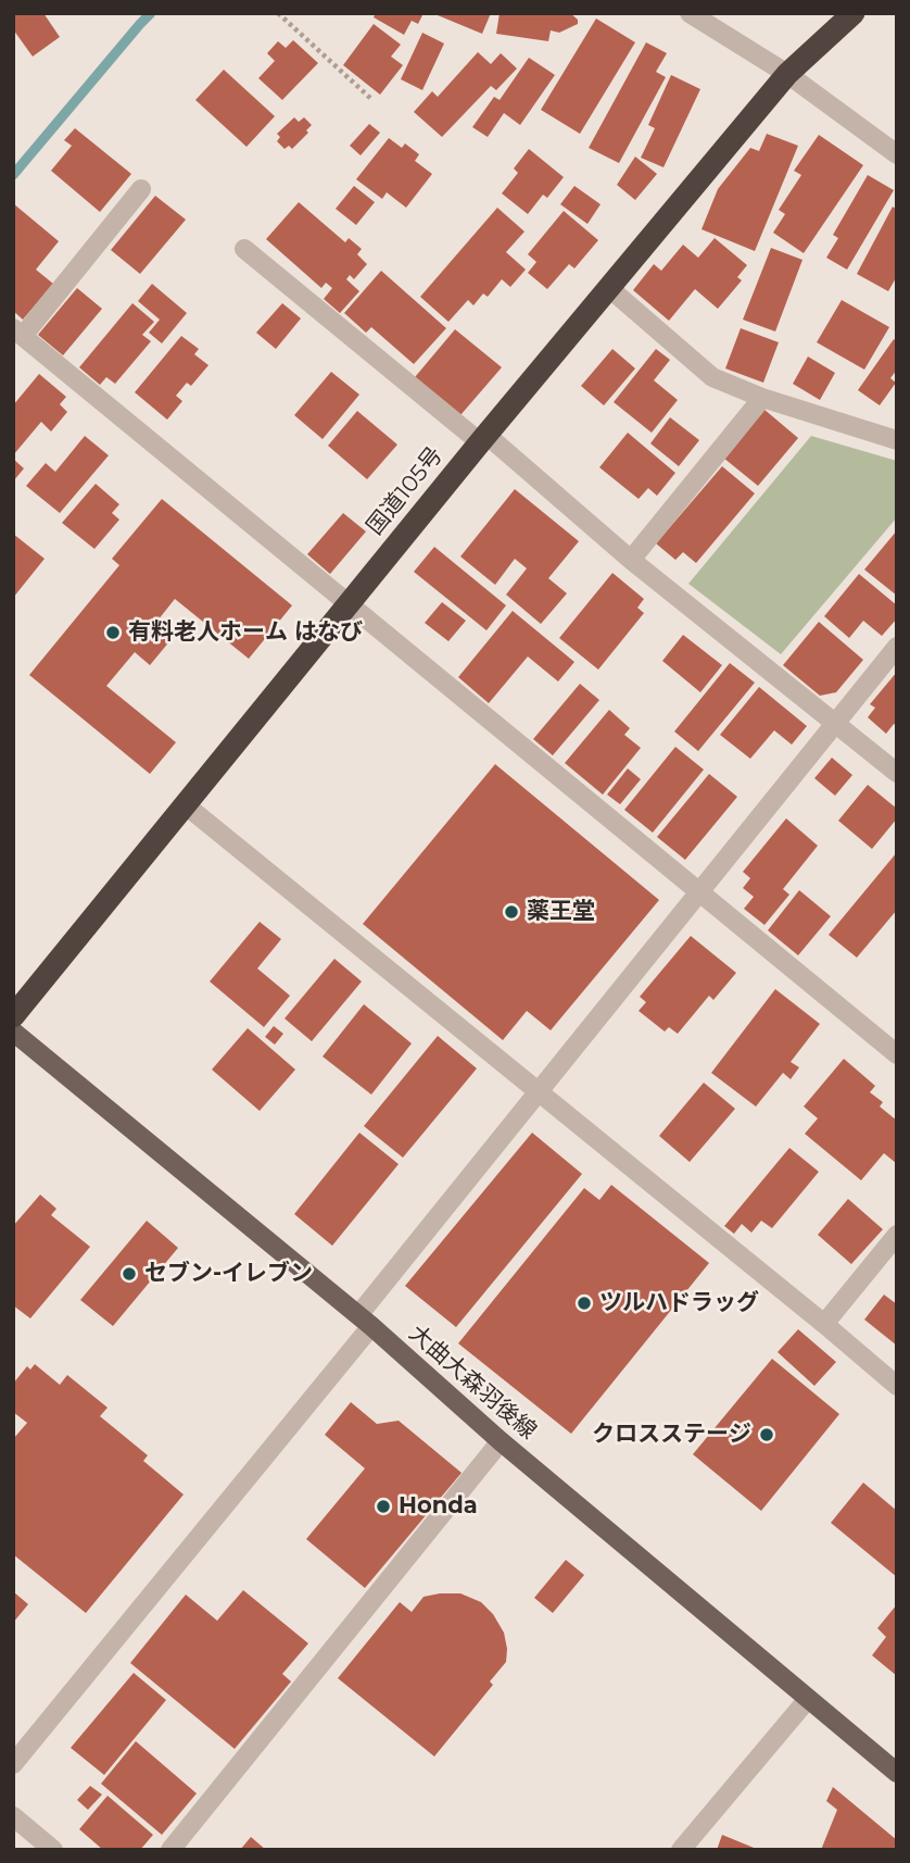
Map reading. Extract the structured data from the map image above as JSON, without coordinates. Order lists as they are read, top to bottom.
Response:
{
  "streets": {
    "highway": ["国道105号"],
    "main road": ["大曲大森羽後線"]
  },
  "places": [
    "有料老人ホーム はなび",
    "薬王堂",
    "セブン-イレブン",
    "ツルハドラッグ",
    "クロスステージ",
    "Honda"
  ]
}
